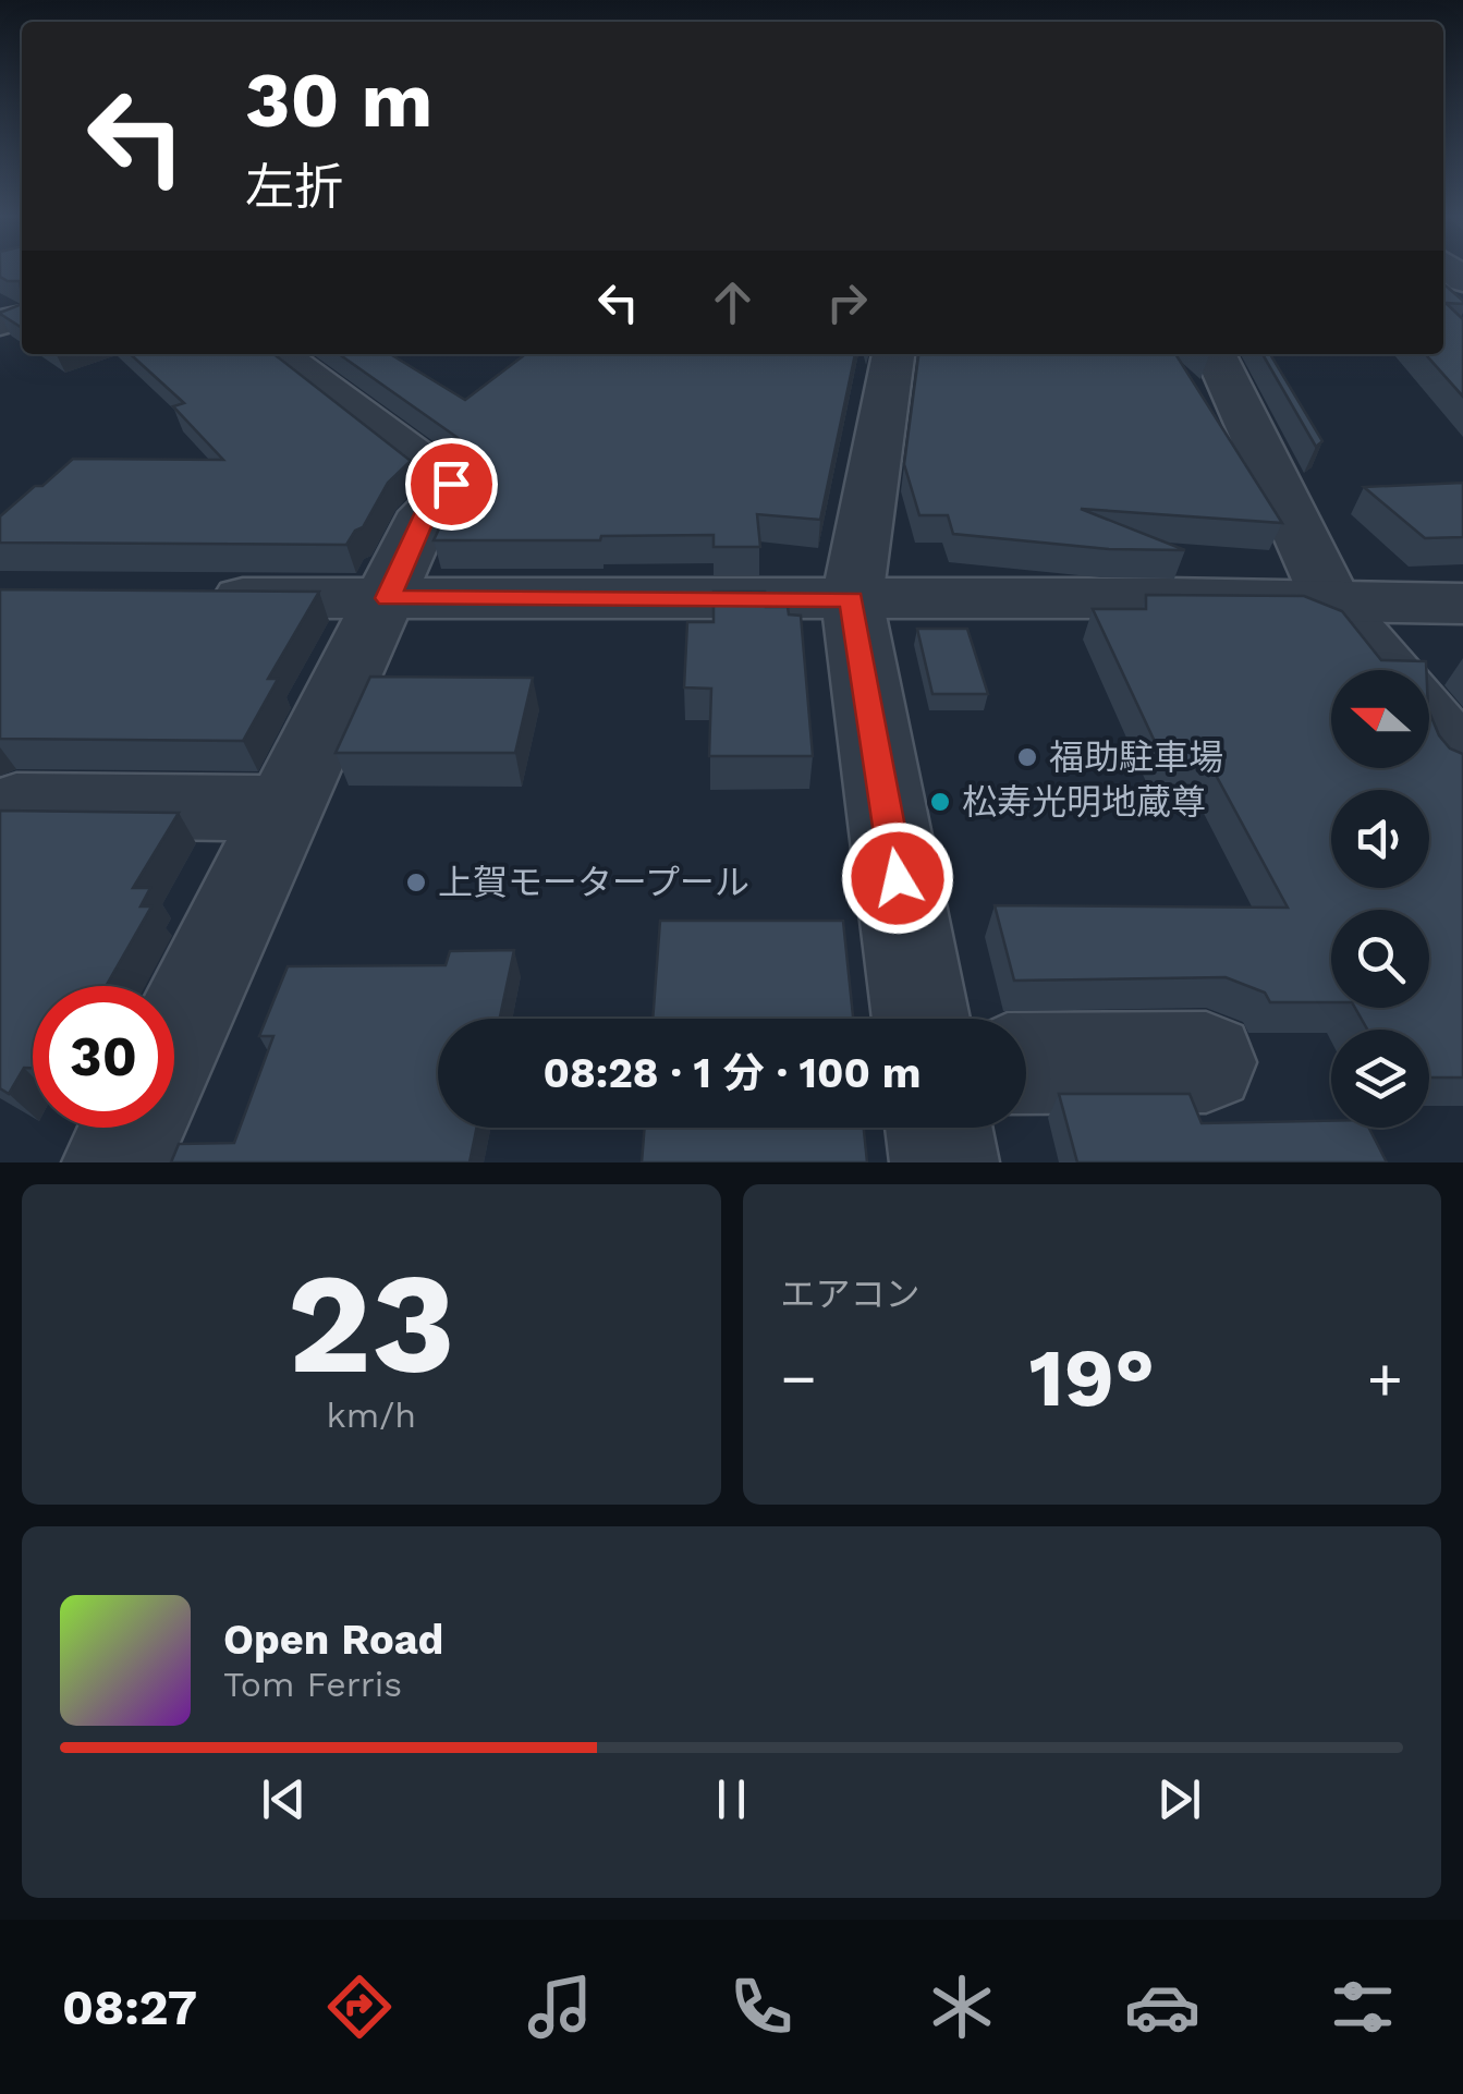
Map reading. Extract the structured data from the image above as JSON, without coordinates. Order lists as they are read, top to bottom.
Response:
{
  "places": ["福助駐車場", "松寿光明地蔵尊", "上賀モータープール"],
  "north": "left",
  "page": {
    "turn": ["30 m", "左折"],
    "limit": "30",
    "trip": "08:28 · 1 分 · 100 m",
    "tile": [
      ["23", "km/h"],
      "エアコン"
    ],
    "heat": ["−", "19°", "+"],
    "song": ["Open Road", "Tom Ferris"],
    "tabs": "08:27"
  }
}
